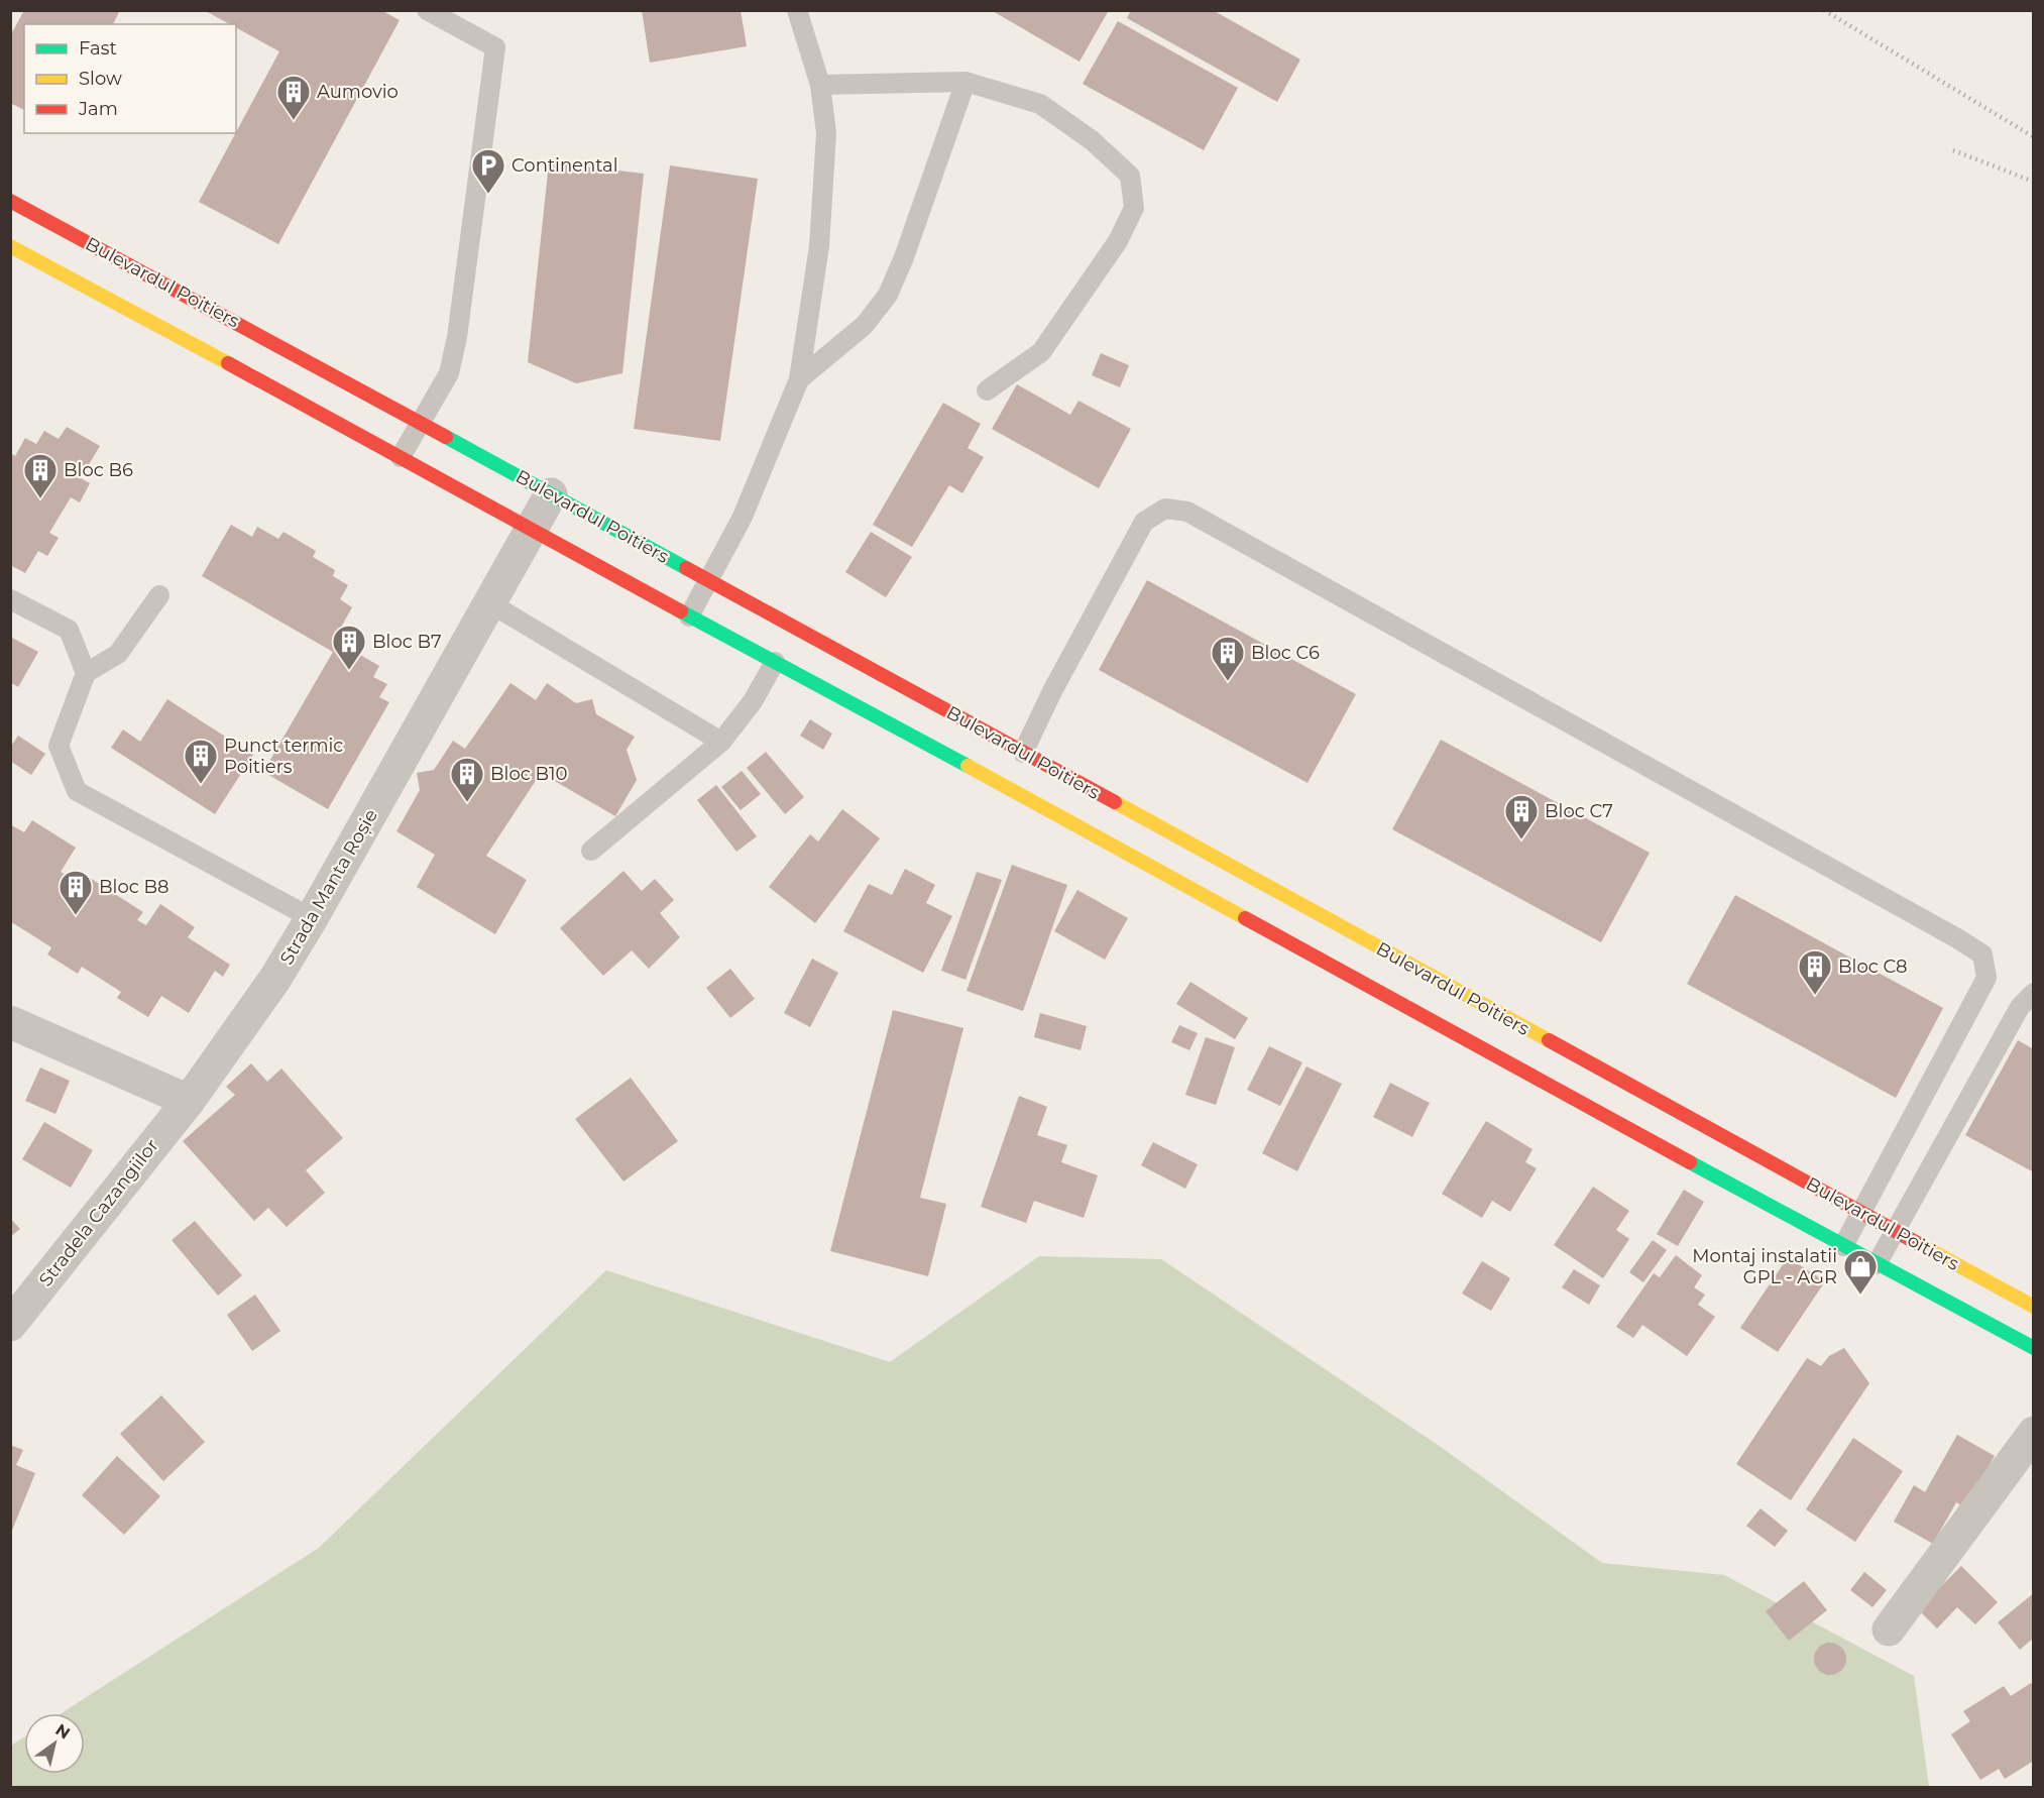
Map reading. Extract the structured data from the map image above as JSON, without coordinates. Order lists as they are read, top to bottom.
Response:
{
  "streets": {
    "main road": ["Bulevardul Poitiers"],
    "street": ["Strada Manta Roșie", "Stradela Cazangiilor"]
  },
  "crossings": [
    ["Bulevardul Poitiers", "Strada Manta Roșie"],
    ["Strada Manta Roșie", "Stradela Cazangiilor"]
  ],
  "places": {
    "building": [
      "Aumovio",
      "Bloc B6",
      "Bloc B7",
      "Bloc C6",
      "Punct termic Poitiers",
      "Bloc B10",
      "Bloc C7",
      "Bloc B8",
      "Bloc C8"
    ],
    "parking": ["Continental"],
    "shop": ["Montaj instalatii GPL - AGR"]
  },
  "legend": ["Fast", "Slow", "Jam"],
  "north": "top right"
}
